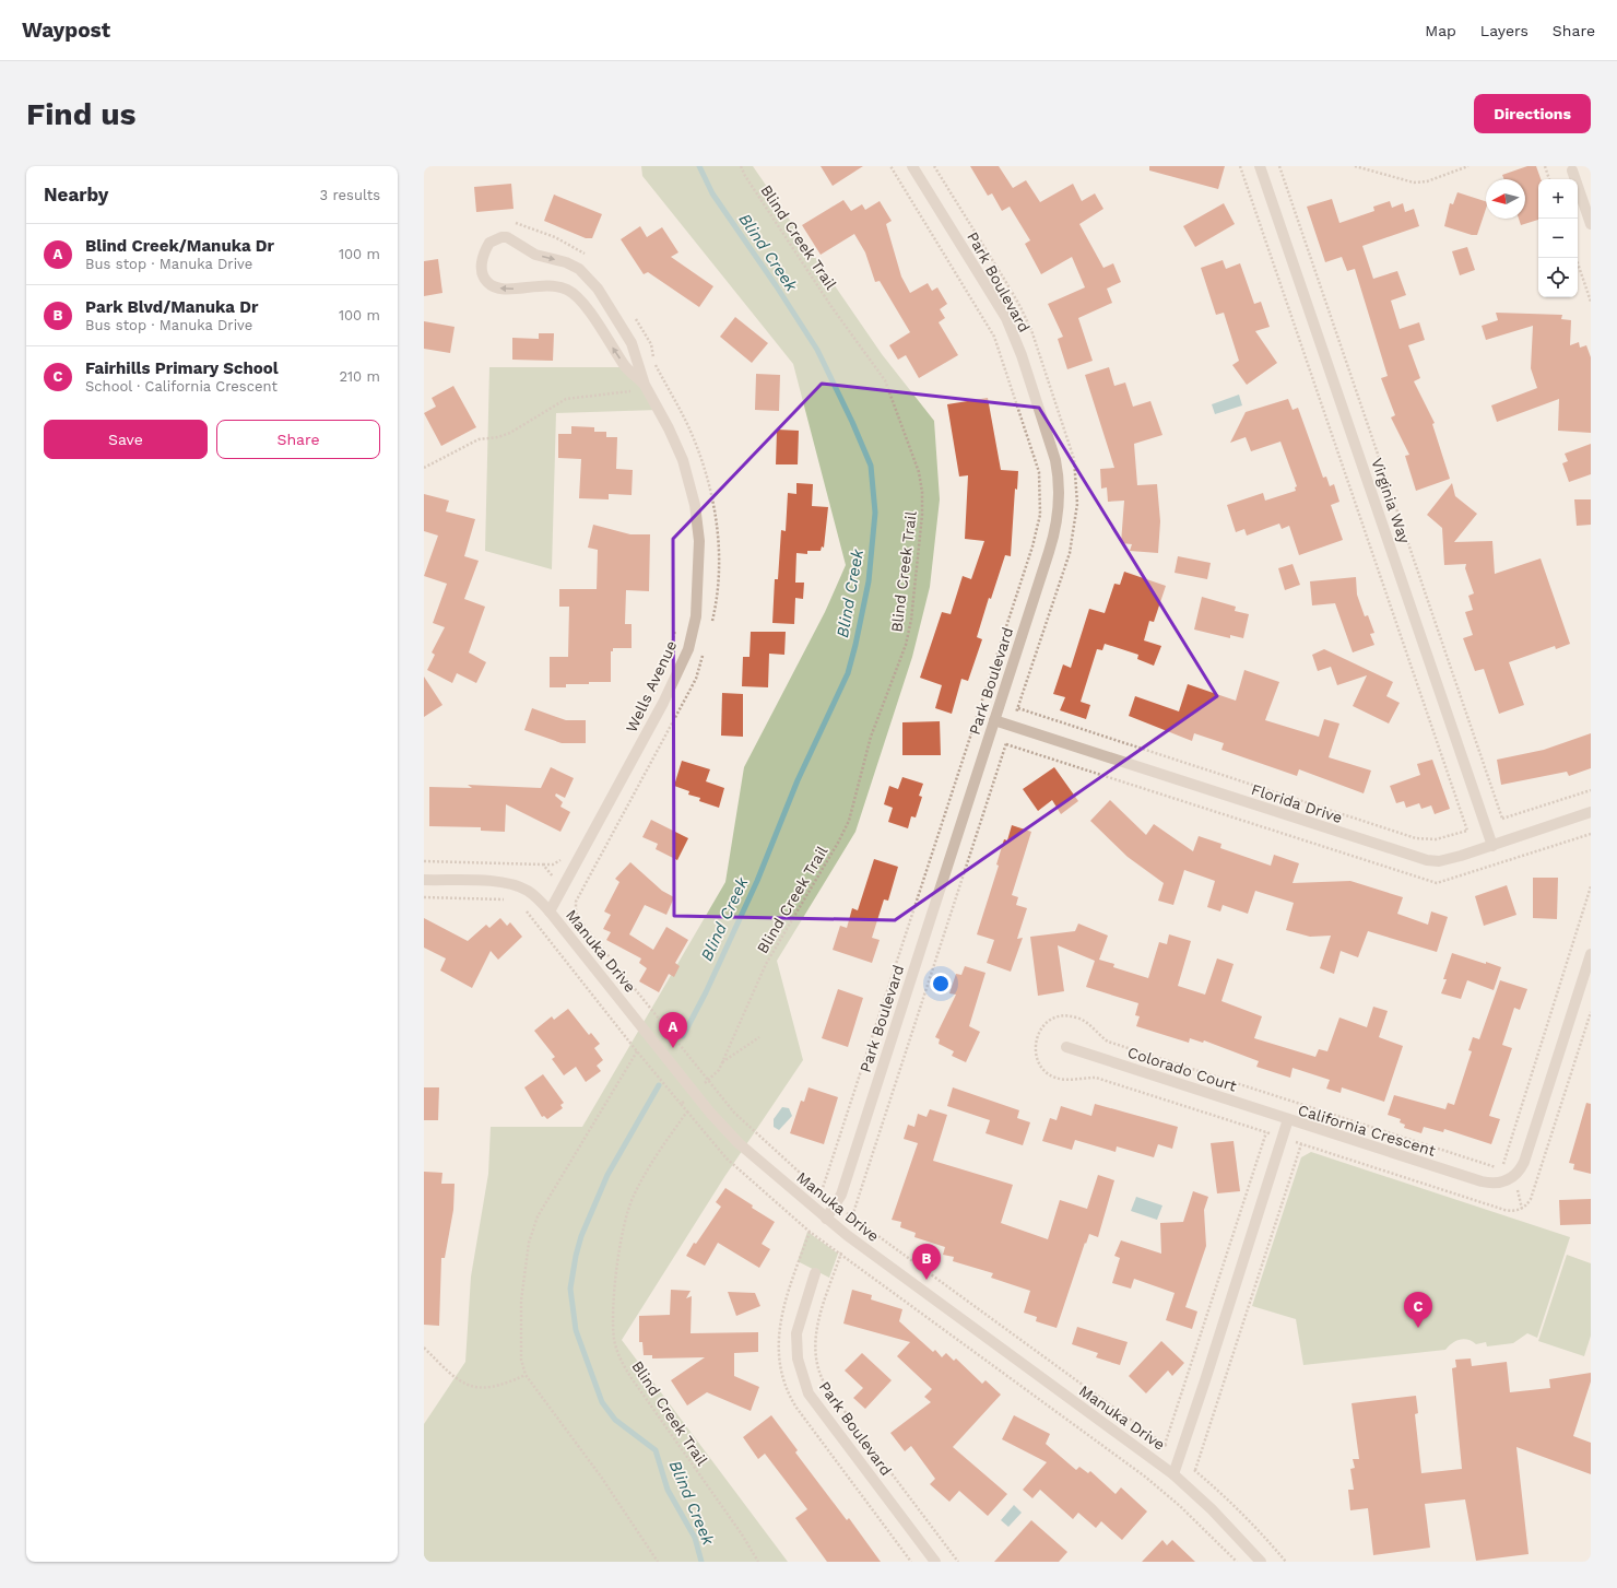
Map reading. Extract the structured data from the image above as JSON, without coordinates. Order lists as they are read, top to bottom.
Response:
{
  "streets": {
    "street": [
      "Park Boulevard",
      "Virginia Way",
      "Wells Avenue",
      "Florida Drive",
      "Manuka Drive",
      "Colorado Court",
      "California Crescent"
    ],
    "path": ["Blind Creek Trail"]
  },
  "crossings": [
    ["Park Boulevard", "Florida Drive"],
    ["Park Boulevard", "Manuka Drive"],
    ["Virginia Way", "Florida Drive"],
    ["Wells Avenue", "Manuka Drive"],
    ["Manuka Drive", "California Crescent"],
    ["Colorado Court", "California Crescent"]
  ],
  "water": ["Blind Creek"],
  "north": "left",
  "page": {
    "header": "Waypost",
    "nav": ["Map", "Layers", "Share"],
    "buttons": [
      "Directions",
      ["Save", "Share"]
    ],
    "title": "Find us",
    "heading": ["Nearby", "3 results"],
    "map_buttons": ["+", "−"],
    "list": [
      {
        "mark": "A",
        "name": "Blind Creek/Manuka Dr",
        "note": "Bus stop · Manuka Drive",
        "value": "100 m"
      },
      {
        "mark": "B",
        "name": "Park Blvd/Manuka Dr",
        "note": "Bus stop · Manuka Drive",
        "value": "100 m"
      },
      {
        "mark": "C",
        "name": "Fairhills Primary School",
        "note": "School · California Crescent",
        "value": "210 m"
      }
    ],
    "pins": ["A", "B", "C"]
  }
}
